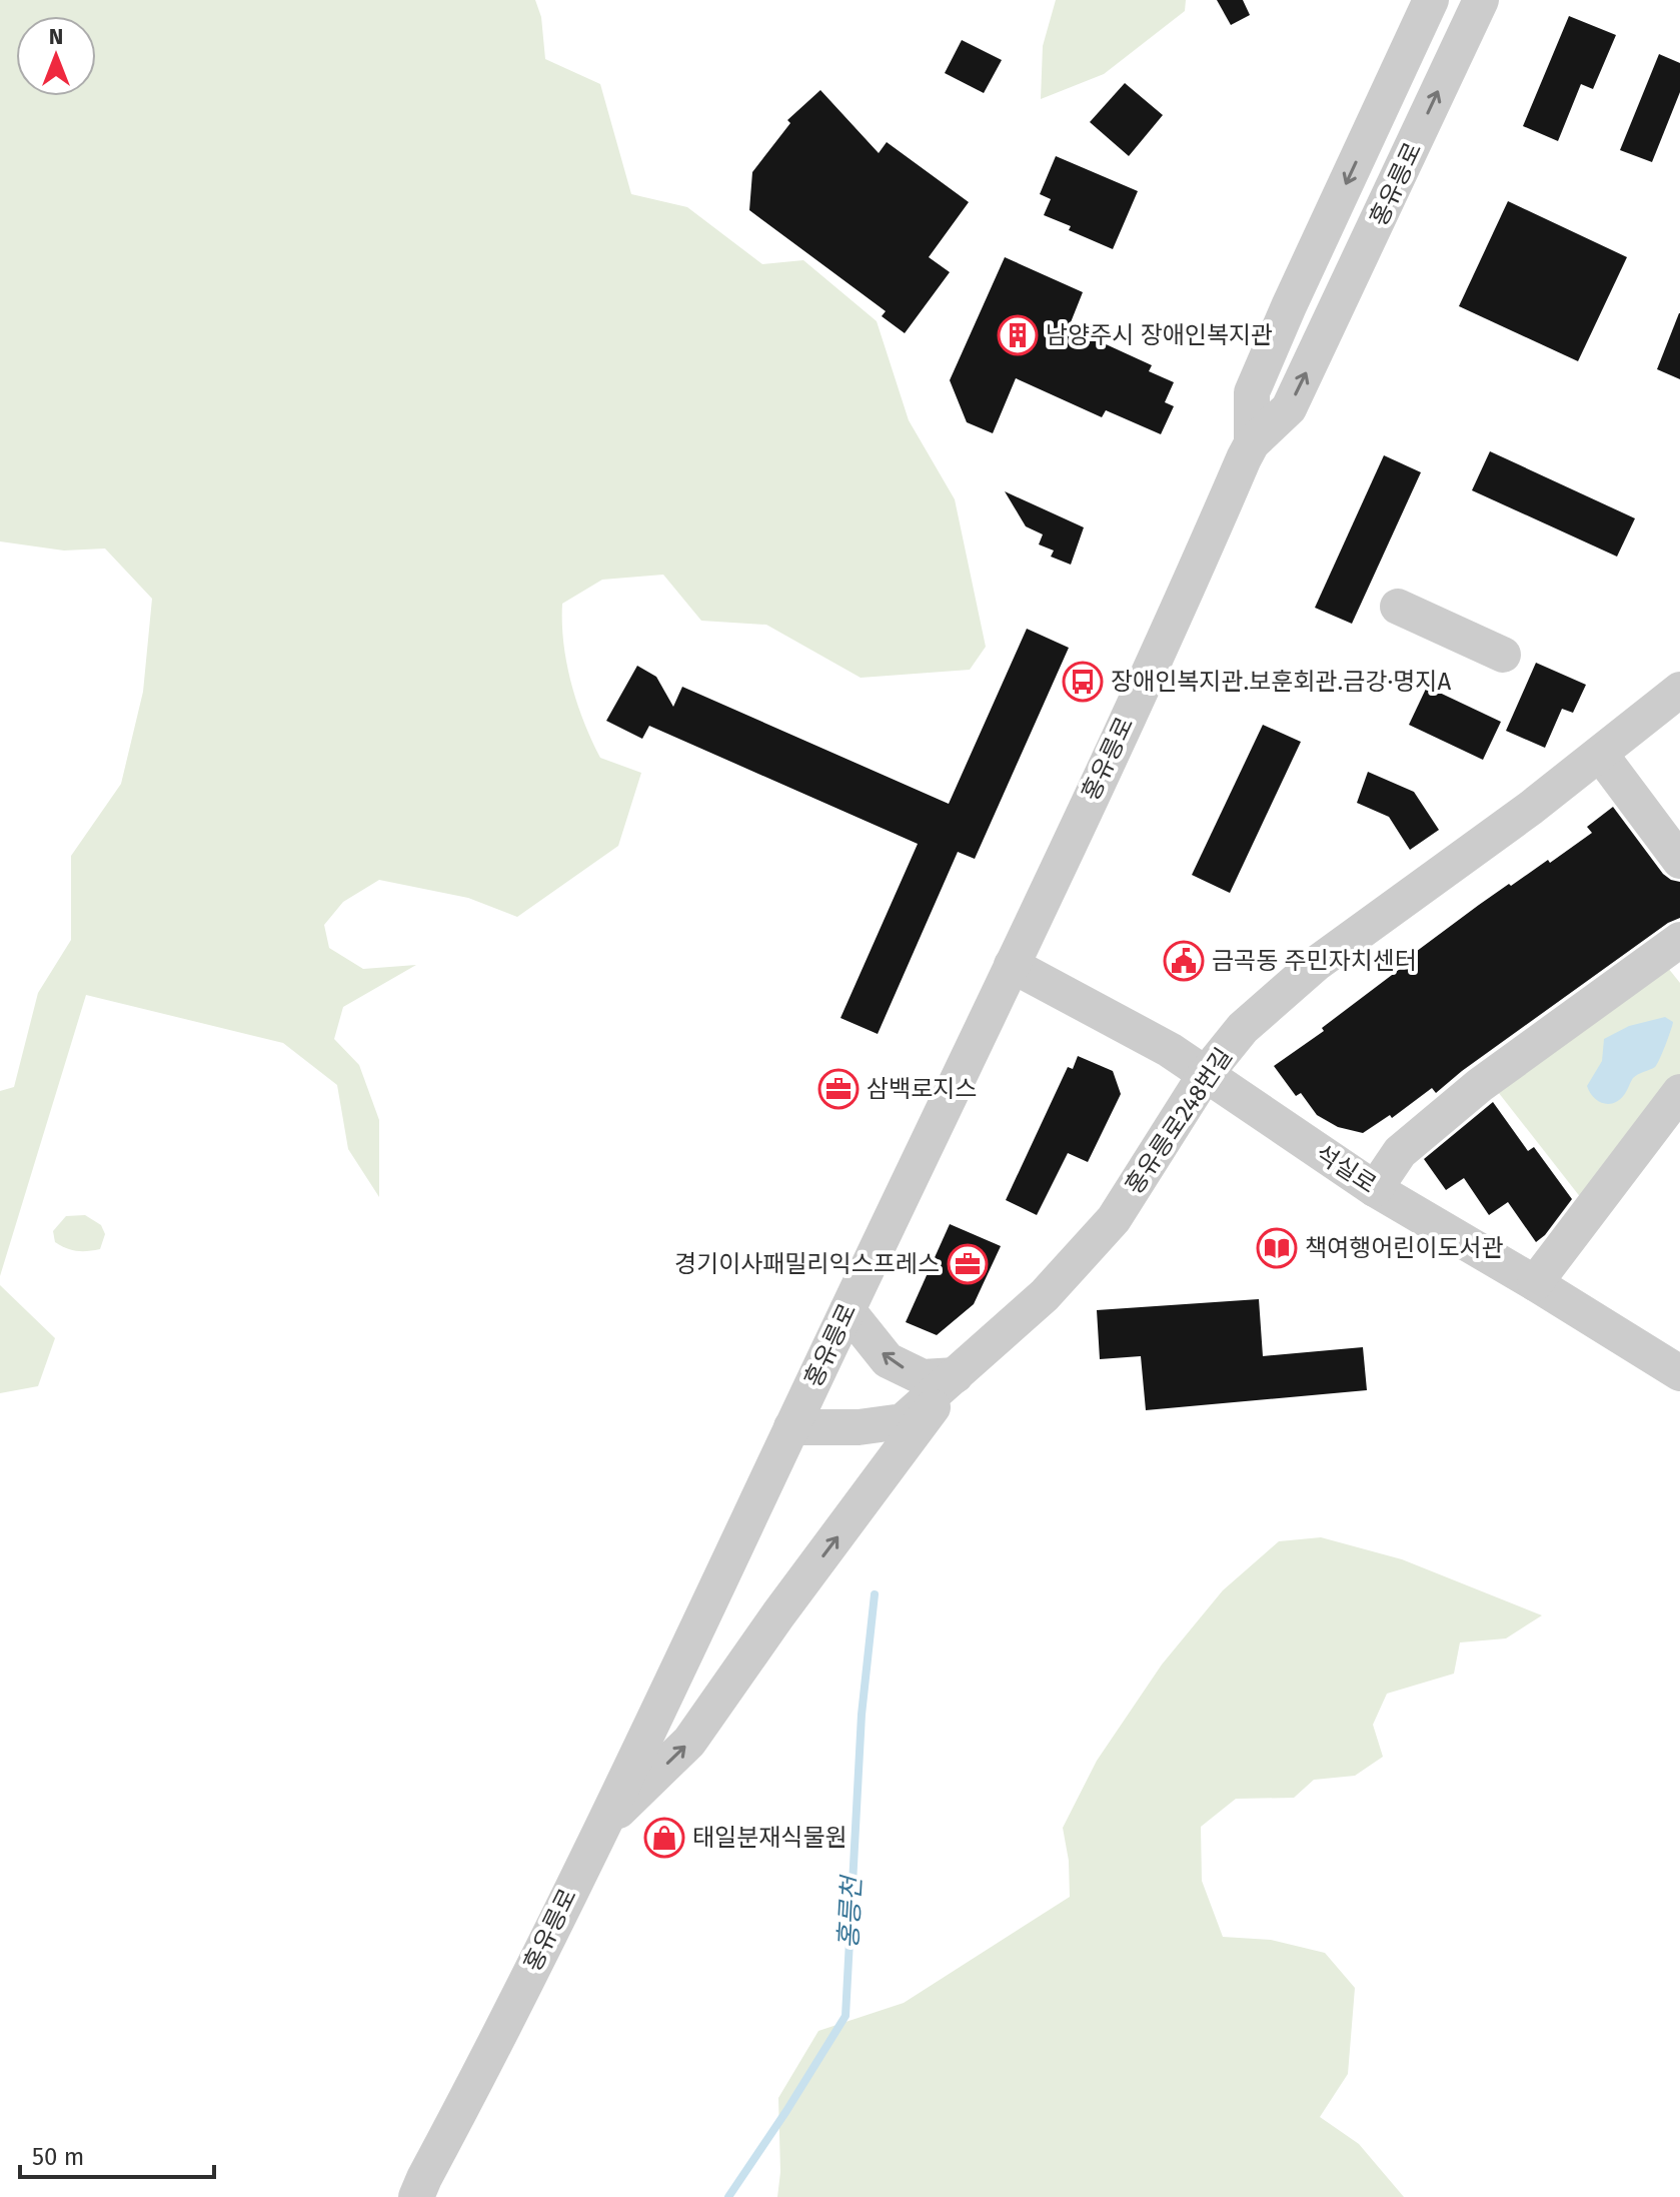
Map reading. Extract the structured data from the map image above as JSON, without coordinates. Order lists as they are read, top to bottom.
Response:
{
  "streets": {
    "street": ["홍유릉로", "홍유릉로248번길", "석실로"]
  },
  "crossings": [
    ["홍유릉로", "홍유릉로248번길"],
    ["홍유릉로", "석실로"],
    ["홍유릉로248번길", "석실로"]
  ],
  "water": ["홍릉천"],
  "places": {
    "building": ["남양주시 장애인복지관"],
    "bus stop": ["장애인복지관.보훈회관.금강·명지A"],
    "public building": ["금곡동 주민자치센터"],
    "office": ["삼백로지스", "경기이사패밀리익스프레스"],
    "library": ["책여행어린이도서관"],
    "shop": ["태일분재식물원"]
  },
  "scale_bar": "50 m",
  "north": "top"
}
